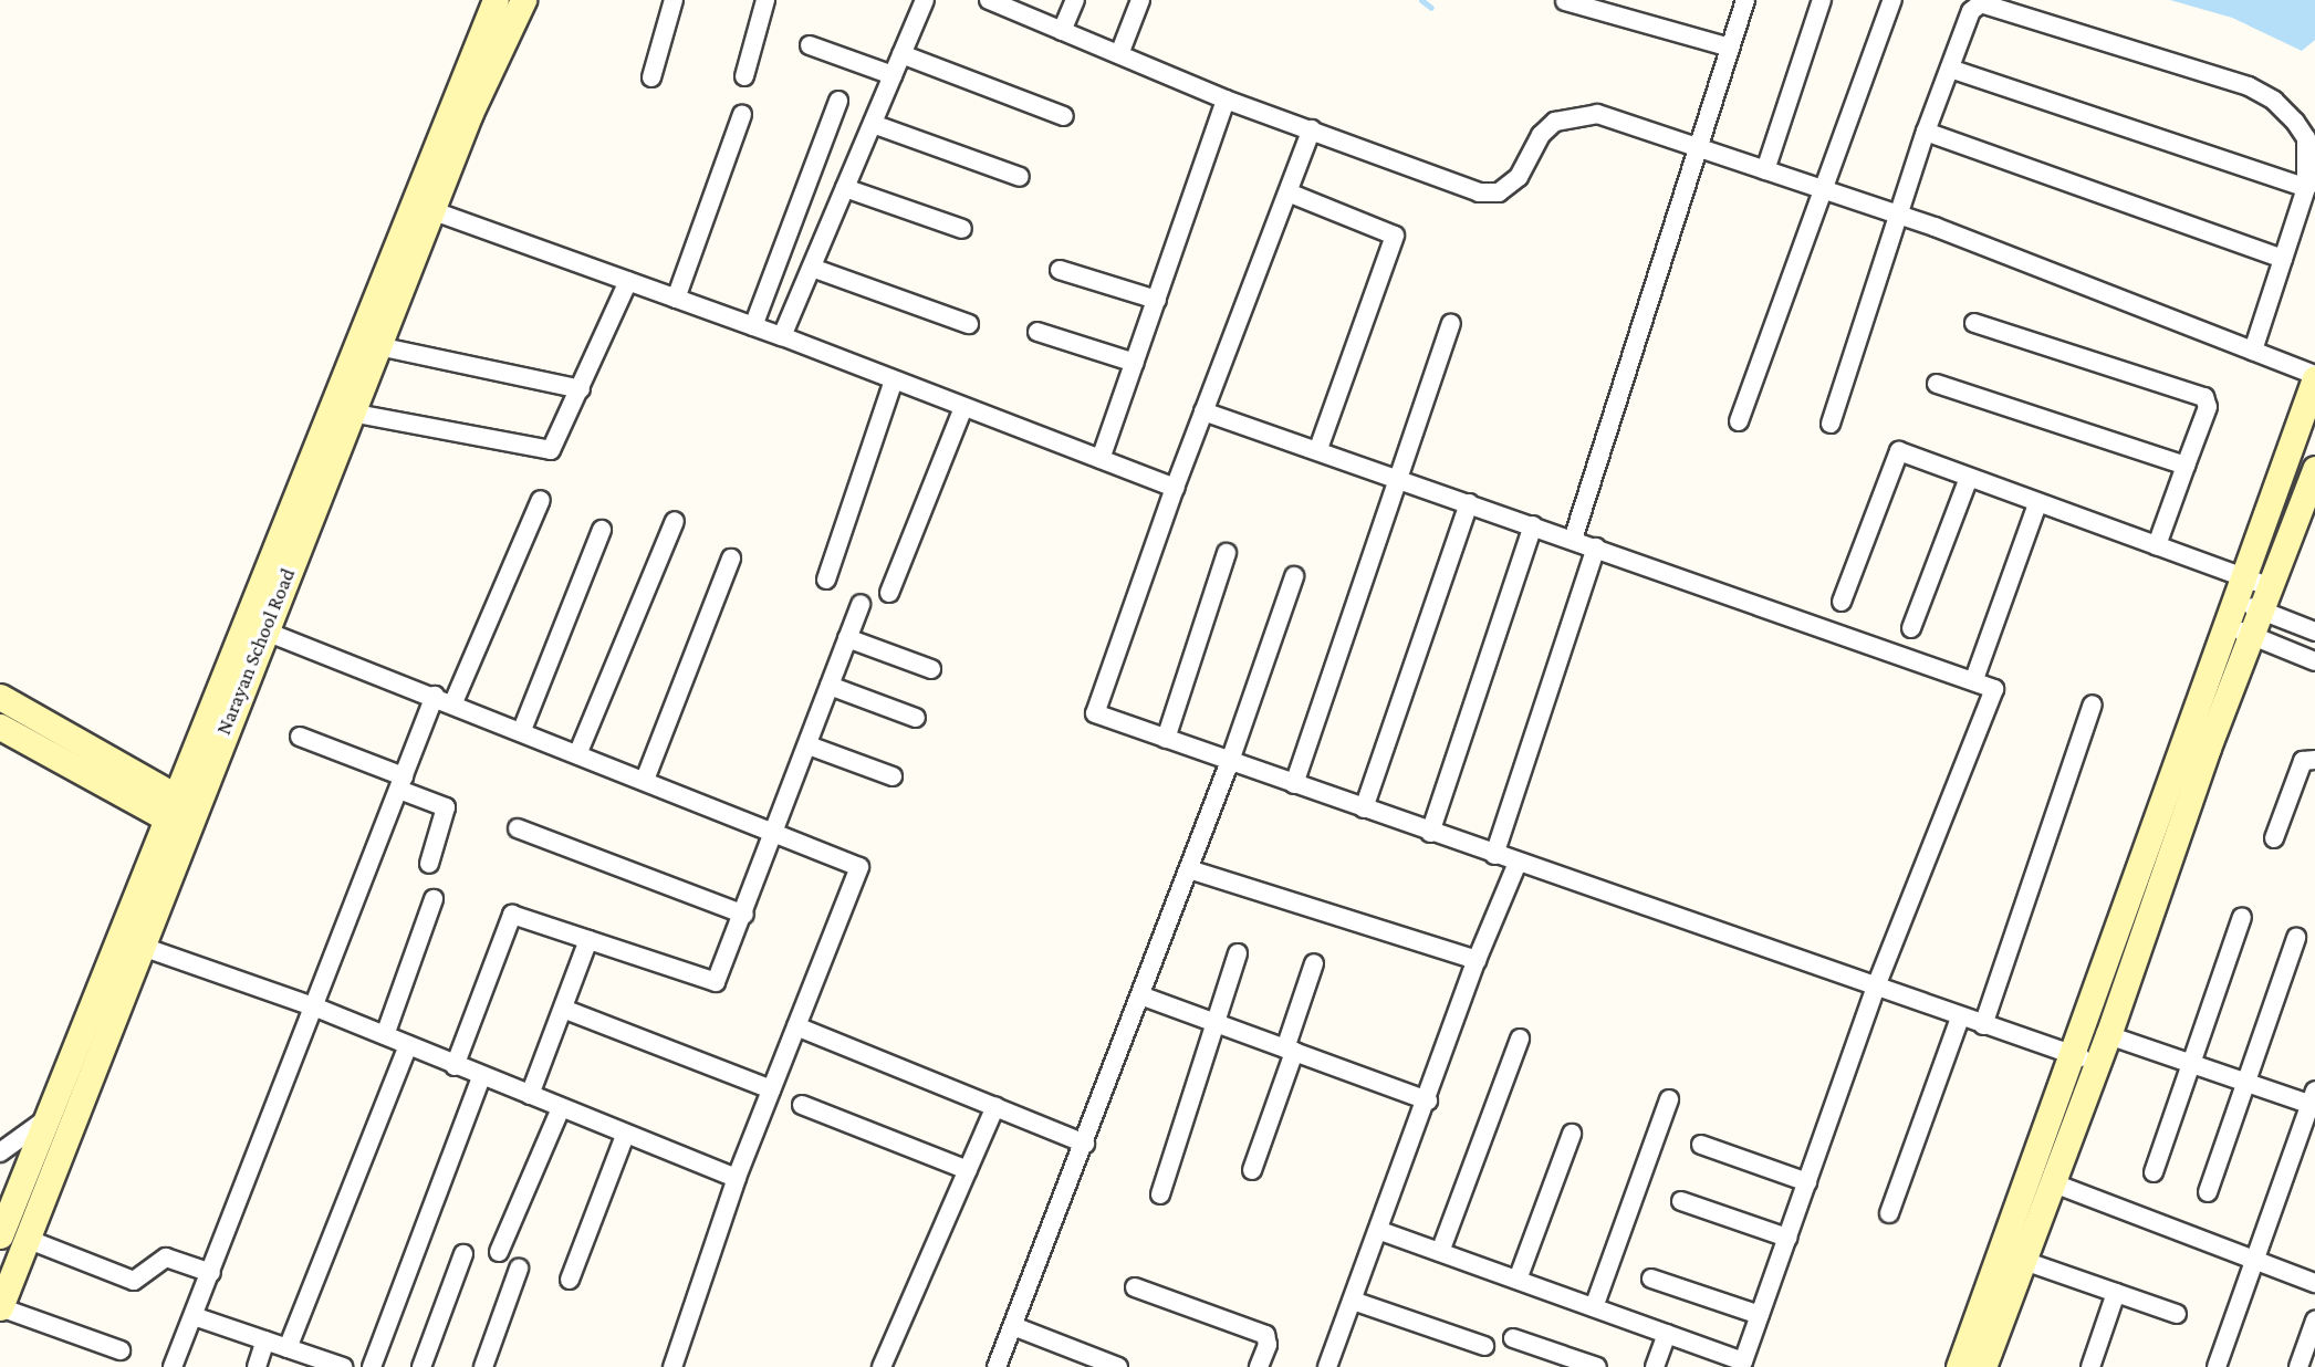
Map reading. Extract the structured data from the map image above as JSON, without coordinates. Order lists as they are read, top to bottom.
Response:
{
  "streets": {
    "street": ["Narayan School Road"]
  }
}
